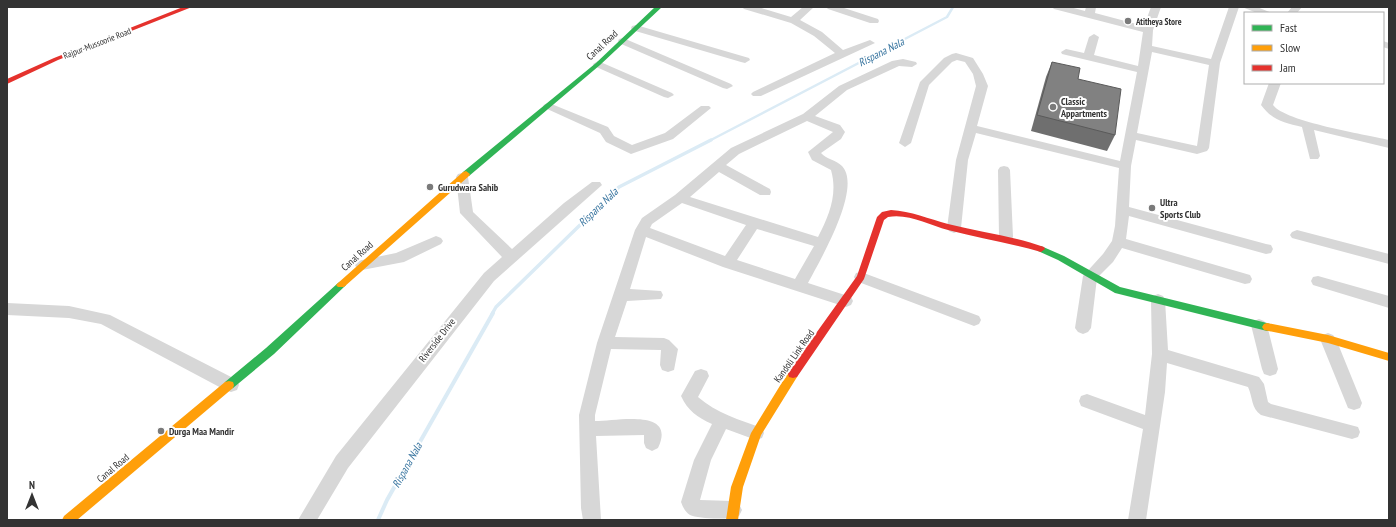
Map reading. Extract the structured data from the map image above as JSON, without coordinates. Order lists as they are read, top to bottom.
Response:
{
  "streets": {
    "street": [
      "Rajpur-Mussoorie Road",
      "Canal Road",
      "Riverside Drive",
      "Kandoli Link Road"
    ]
  },
  "water": ["Rispana Nala"],
  "places": [
    "Atitheya Store",
    "Classic Appartments",
    "Gurudwara Sahib",
    "Ultra Sports Club",
    "Durga Maa Mandir"
  ],
  "legend": ["Fast", "Slow", "Jam"],
  "north": "top"
}
